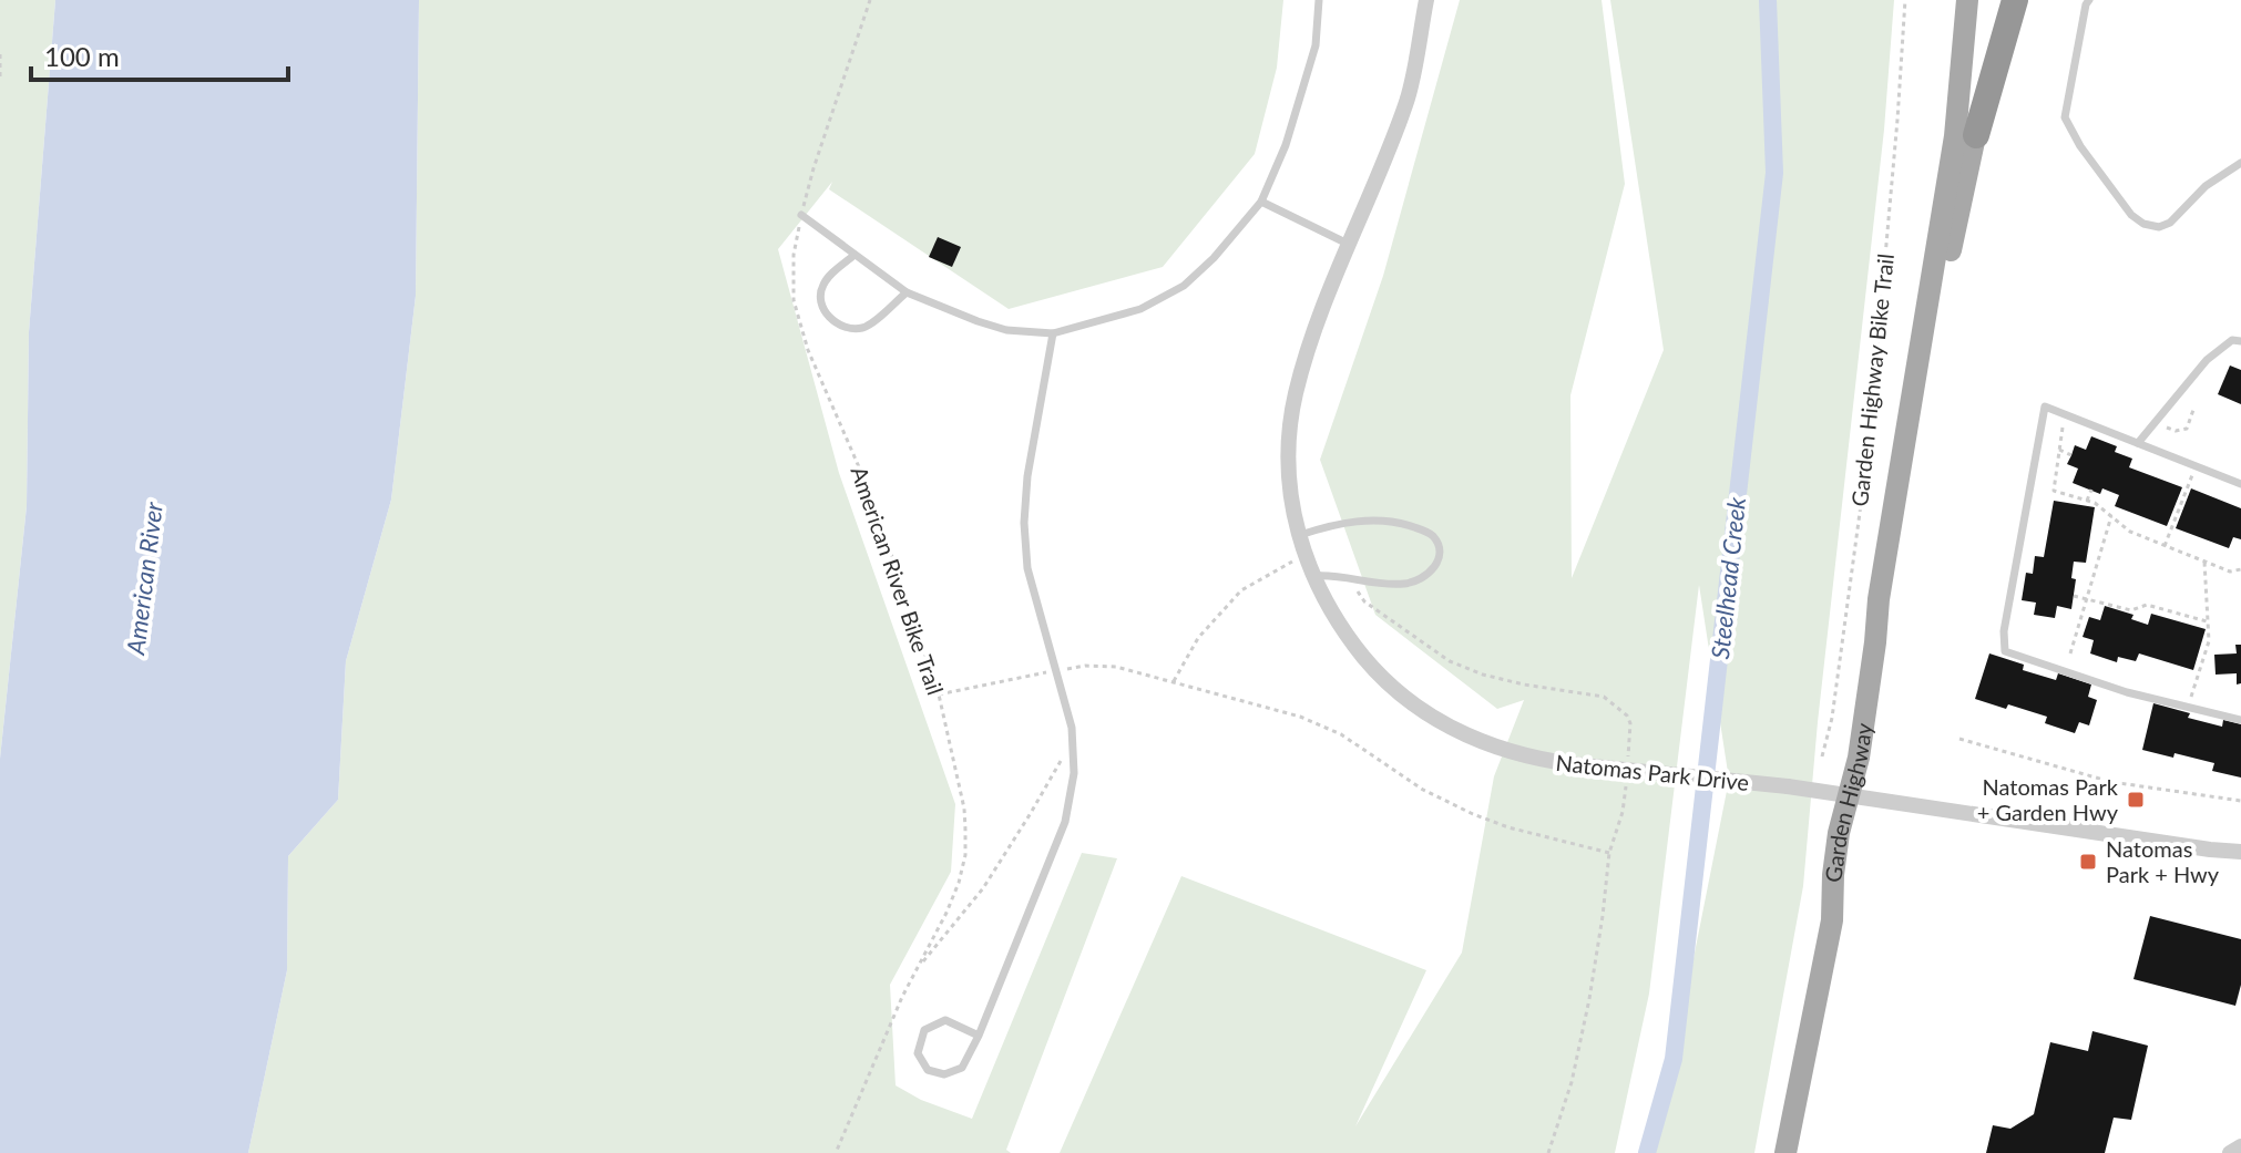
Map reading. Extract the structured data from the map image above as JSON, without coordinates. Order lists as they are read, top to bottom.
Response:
{
  "streets": {
    "main road": ["Garden Highway"],
    "street": ["Natomas Park Drive"],
    "path": ["Garden Highway Bike Trail", "American River Bike Trail"]
  },
  "crossings": [
    ["Natomas Park Drive", "Garden Highway"]
  ],
  "water": ["American River", "Steelhead Creek"],
  "places": {
    "transit": ["Natomas Park + Garden Hwy", "Natomas Park + Hwy"]
  },
  "scale_bar": "100 m"
}
